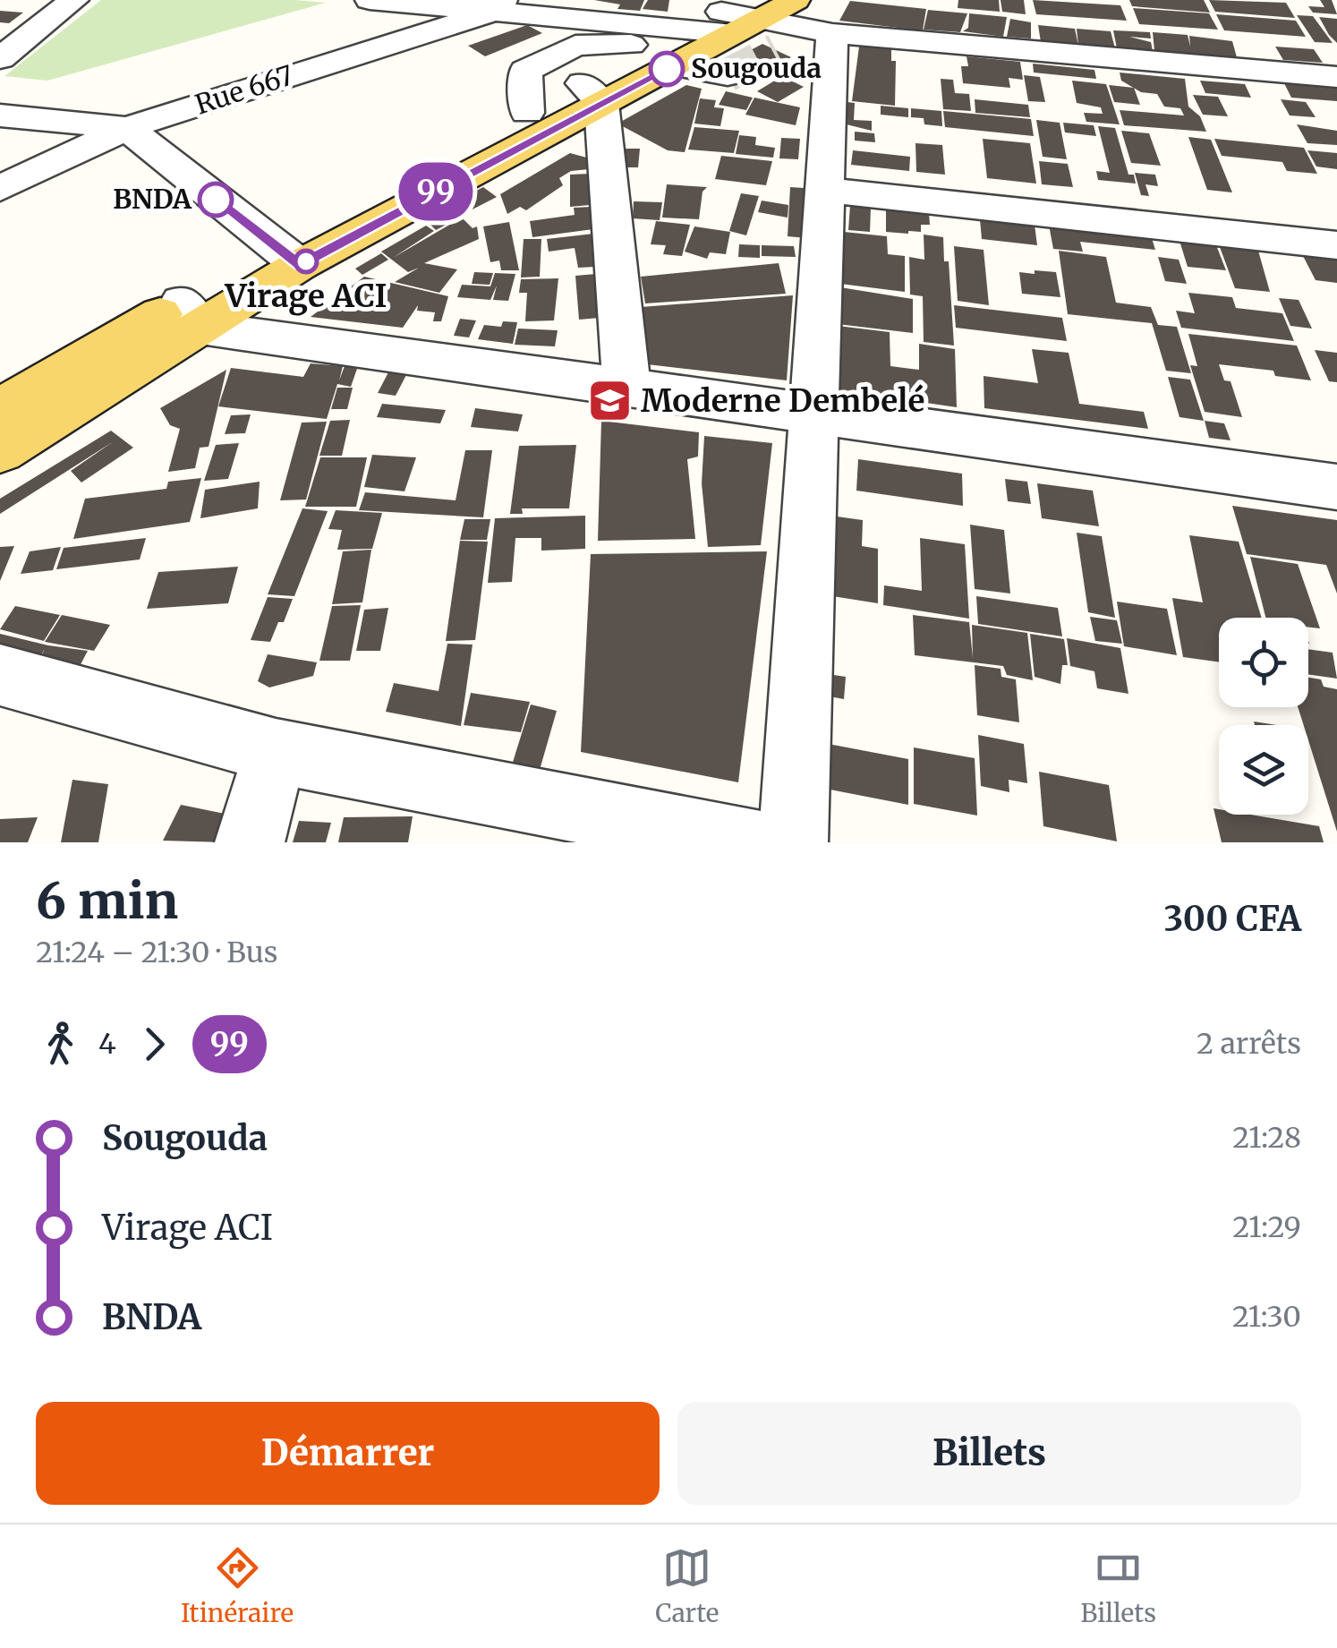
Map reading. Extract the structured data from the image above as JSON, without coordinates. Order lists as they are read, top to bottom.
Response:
{
  "streets": {
    "street": ["Rue 667"]
  },
  "places": {
    "other": ["Sougouda", "BNDA", "Virage ACI"],
    "school or university": ["Moderne Dembelé"]
  },
  "lines": ["bus line 99"],
  "page": {
    "on_map": "99",
    "heading": ["6 min", "21:24 – 21:30 · Bus", "300 CFA"],
    "legs": ["4", "99", "2 arrêts"],
    "list": [
      {
        "name": "Sougouda",
        "value": "21:28"
      },
      {
        "name": "Virage ACI",
        "value": "21:29"
      },
      {
        "name": "BNDA",
        "value": "21:30"
      }
    ],
    "buttons": ["Démarrer", "Billets"],
    "tabs": ["Itinéraire", "Carte", "Billets"]
  }
}
